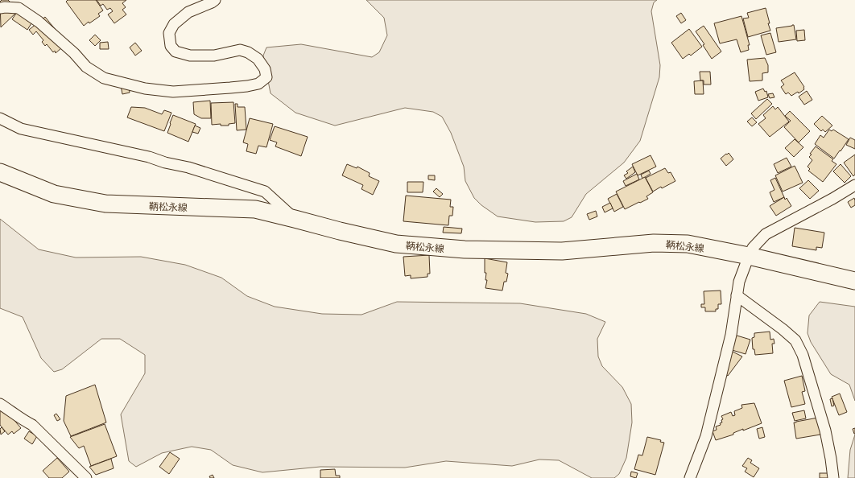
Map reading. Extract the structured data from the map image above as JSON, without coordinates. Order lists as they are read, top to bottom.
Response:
{
  "streets": {
    "main road": ["鞆松永線"]
  }
}
